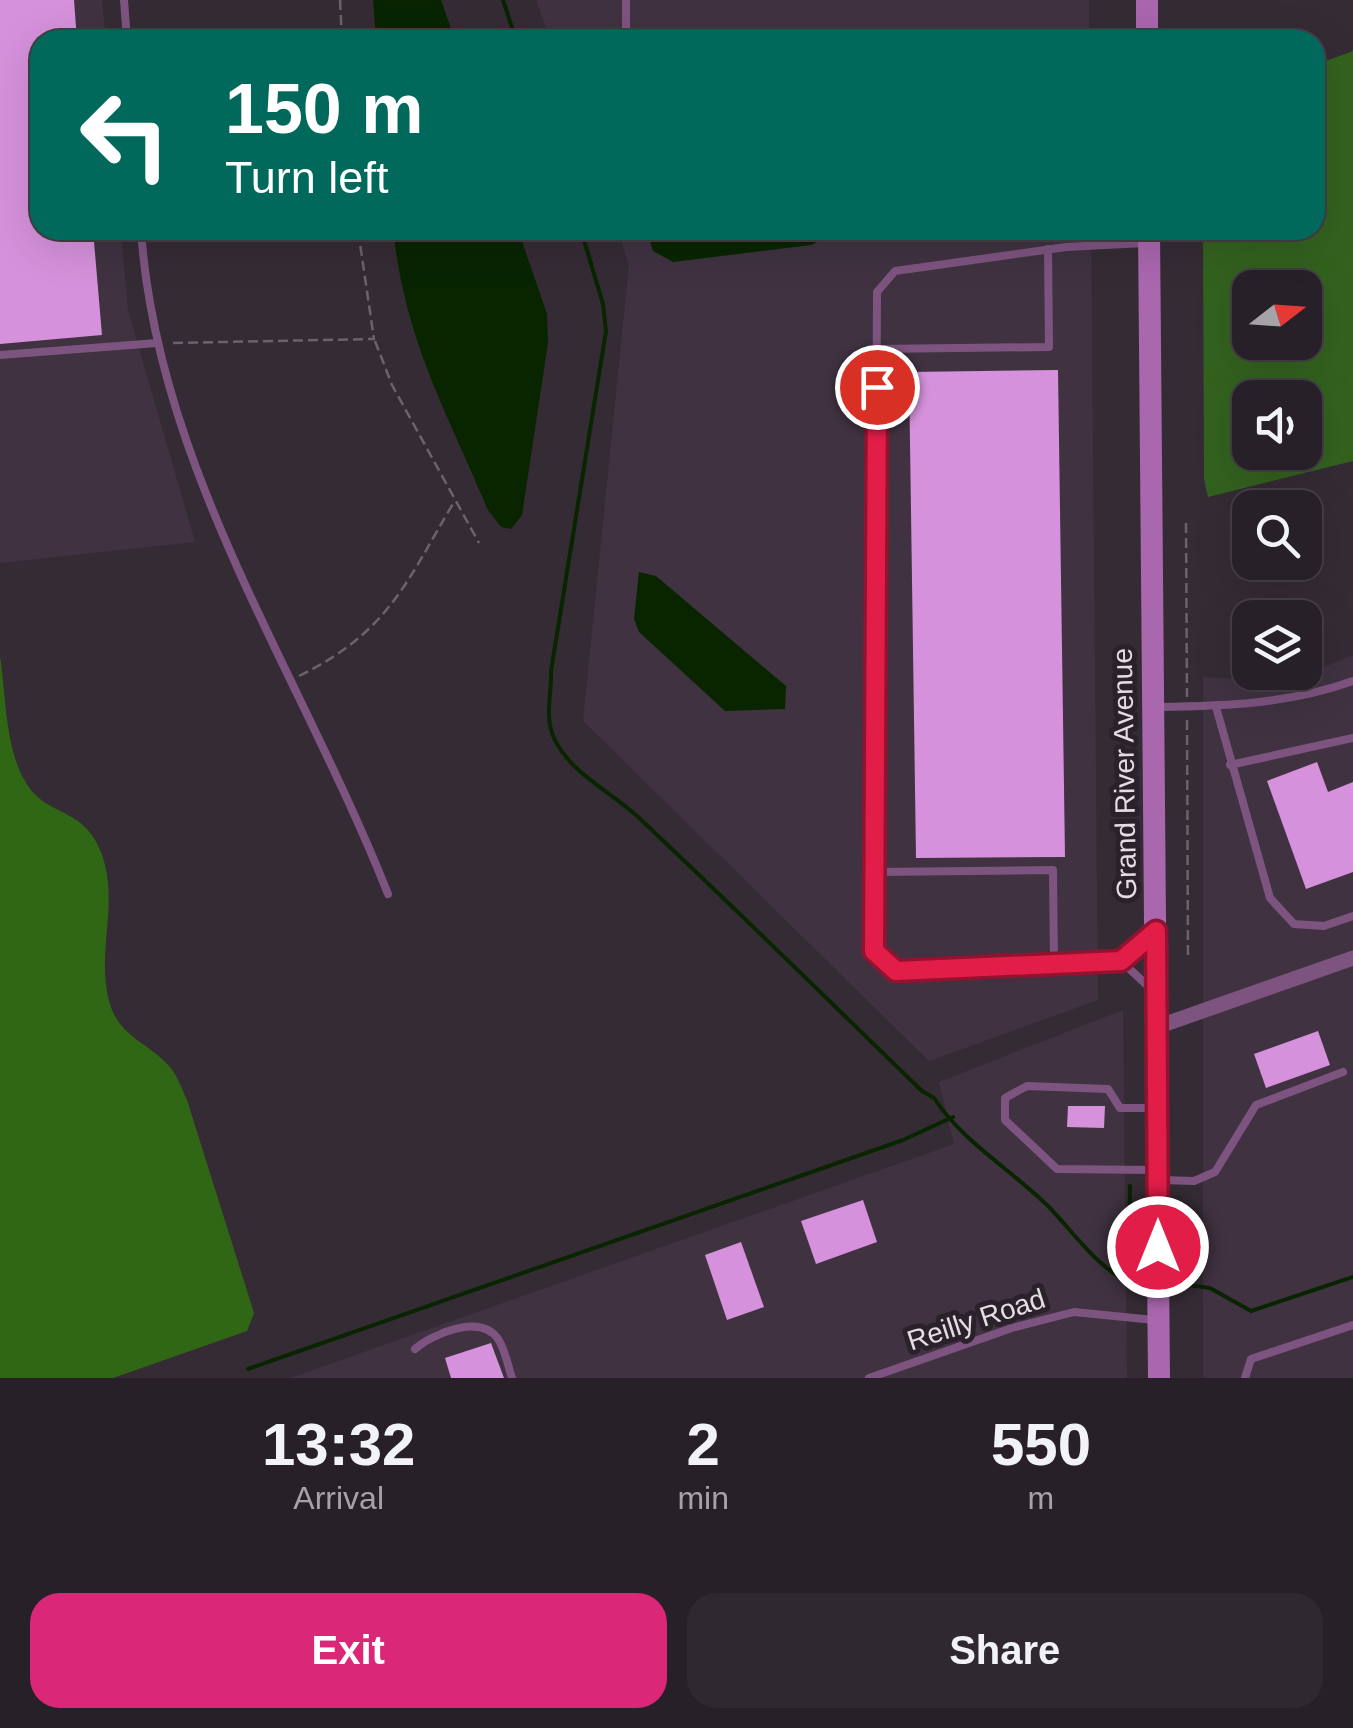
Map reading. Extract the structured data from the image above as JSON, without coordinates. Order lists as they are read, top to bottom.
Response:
{
  "streets": {
    "main road": ["Grand River Avenue"],
    "lane": ["Reilly Road"]
  },
  "crossings": [
    ["Grand River Avenue", "Reilly Road"]
  ],
  "north": "right",
  "page": {
    "turn": ["150 m", "Turn left"],
    "eta": [
      "13:32",
      "Arrival",
      "2",
      "min",
      "550",
      "m"
    ],
    "buttons": ["Exit", "Share"]
  }
}
